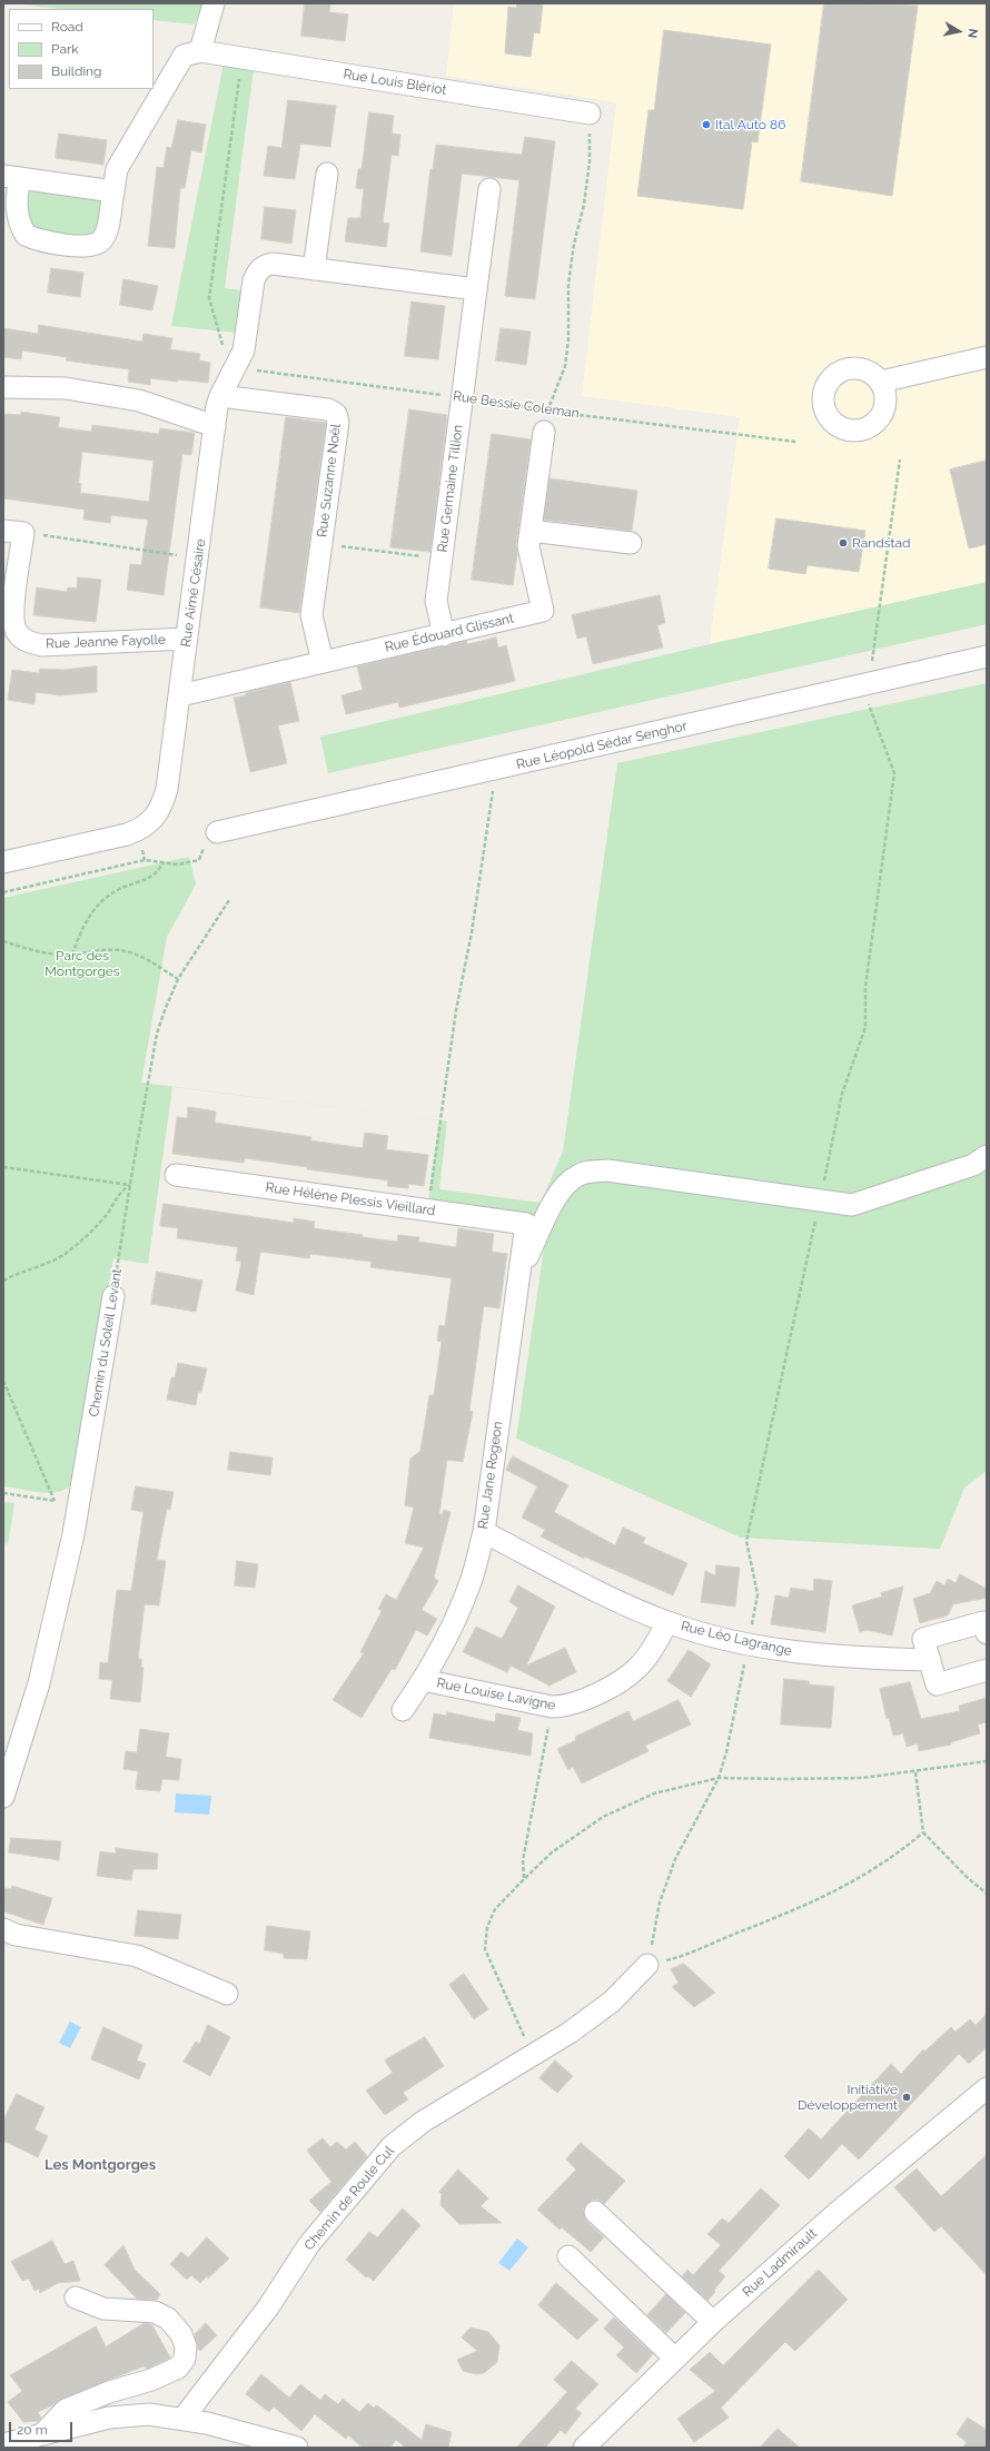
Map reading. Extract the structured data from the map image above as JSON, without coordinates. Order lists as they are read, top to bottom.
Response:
{
  "streets": {
    "street": [
      "Rue Louis Blériot",
      "Rue Suzanne Noël",
      "Rue Germaine Tillion",
      "Rue Aimé Césaire",
      "Rue Édouard Glissant",
      "Rue Jeanne Fayolle",
      "Rue Léopold Sédar Senghor",
      "Rue Hélène Plessis Vieillard",
      "Chemin du Soleil Levant",
      "Rue Jane Rogeon",
      "Rue Léo Lagrange",
      "Rue Louise Lavigne",
      "Chemin de Roule Cul",
      "Rue Ladmirault"
    ],
    "path": ["Rue Bessie Coleman"]
  },
  "crossings": [
    ["Rue Bessie Coleman", "Rue Germaine Tillion"],
    ["Rue Bessie Coleman", "Rue Aimé Césaire"],
    ["Rue Suzanne Noël", "Rue Aimé Césaire"],
    ["Rue Suzanne Noël", "Rue Édouard Glissant"],
    ["Rue Germaine Tillion", "Rue Édouard Glissant"],
    ["Rue Aimé Césaire", "Rue Édouard Glissant"],
    ["Rue Aimé Césaire", "Rue Jeanne Fayolle"],
    ["Rue Hélène Plessis Vieillard", "Rue Jane Rogeon"],
    ["Rue Jane Rogeon", "Rue Léo Lagrange"],
    ["Rue Jane Rogeon", "Rue Louise Lavigne"],
    ["Rue Léo Lagrange", "Rue Louise Lavigne"]
  ],
  "districts": ["Les Montgorges"],
  "parks": ["Parc des Montgorges"],
  "places": ["Ital Auto 86", "Randstad", "Initiative Développement"],
  "legend": ["Road", "Park", "Building"],
  "scale_bar": "20 m",
  "north": "right"
}
